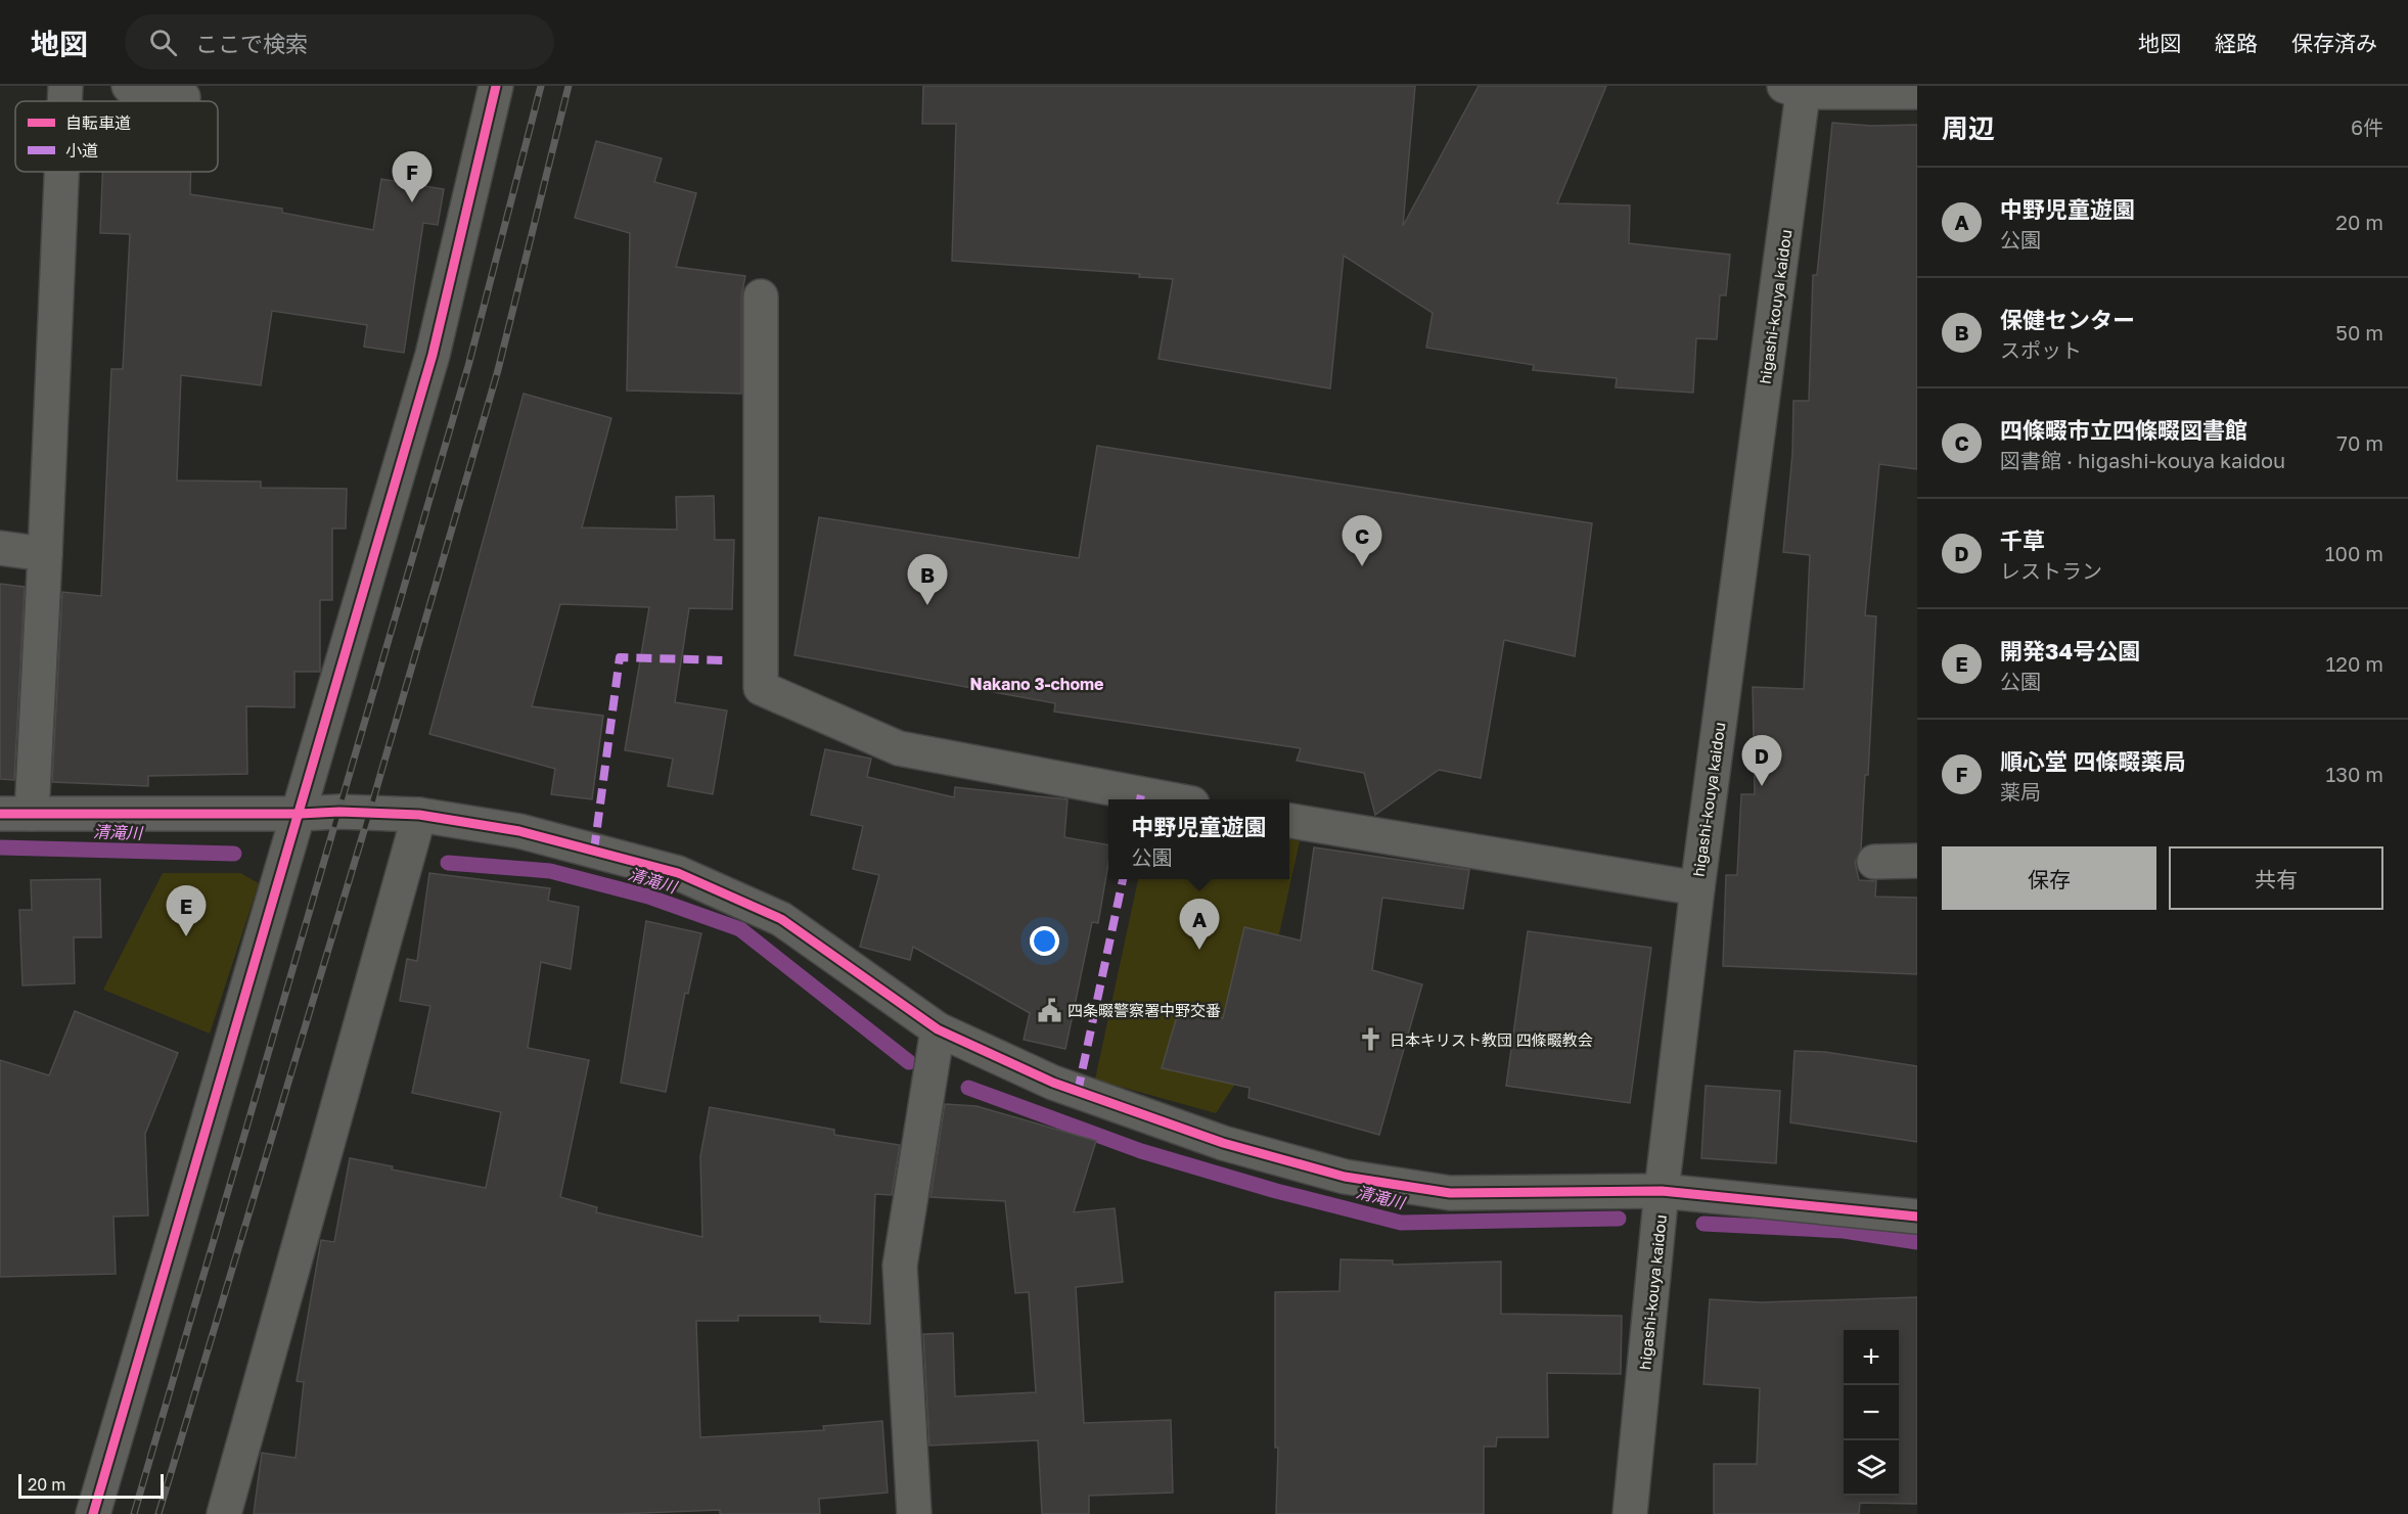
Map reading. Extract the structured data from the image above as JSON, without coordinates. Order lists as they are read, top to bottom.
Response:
{
  "streets": {
    "street": ["higashi-kouya kaidou"]
  },
  "districts": ["Nakano 3-chome"],
  "water": ["清滝川"],
  "places": {
    "public building": ["四条畷警察署中野交番"],
    "church": ["日本キリスト教団 四條畷教会"]
  },
  "legend": ["自転車道", "小道"],
  "scale_bar": "20 m",
  "page": {
    "header": "地図",
    "search": "ここで検索",
    "nav": ["地図", "経路", "保存済み"],
    "heading": ["周辺", "6件"],
    "pins": [
      "F",
      "C",
      "B",
      "D",
      "E",
      "A"
    ],
    "list": [
      {
        "mark": "A",
        "name": "中野児童遊園",
        "note": "公園",
        "value": "20 m"
      },
      {
        "mark": "B",
        "name": "保健センター",
        "note": "スポット",
        "value": "50 m"
      },
      {
        "mark": "C",
        "name": "四條畷市立四條畷図書館",
        "note": "図書館 · higashi-kouya kaidou",
        "value": "70 m"
      },
      {
        "mark": "D",
        "name": "千草",
        "note": "レストラン",
        "value": "100 m"
      },
      {
        "mark": "E",
        "name": "開発34号公園",
        "note": "公園",
        "value": "120 m"
      },
      {
        "mark": "F",
        "name": "順心堂 四條畷薬局",
        "note": "薬局",
        "value": "130 m"
      }
    ],
    "popup": ["中野児童遊園", "公園"],
    "buttons": ["保存", "共有"],
    "map_buttons": ["+", "−"],
    "scale": "20 m"
  }
}
